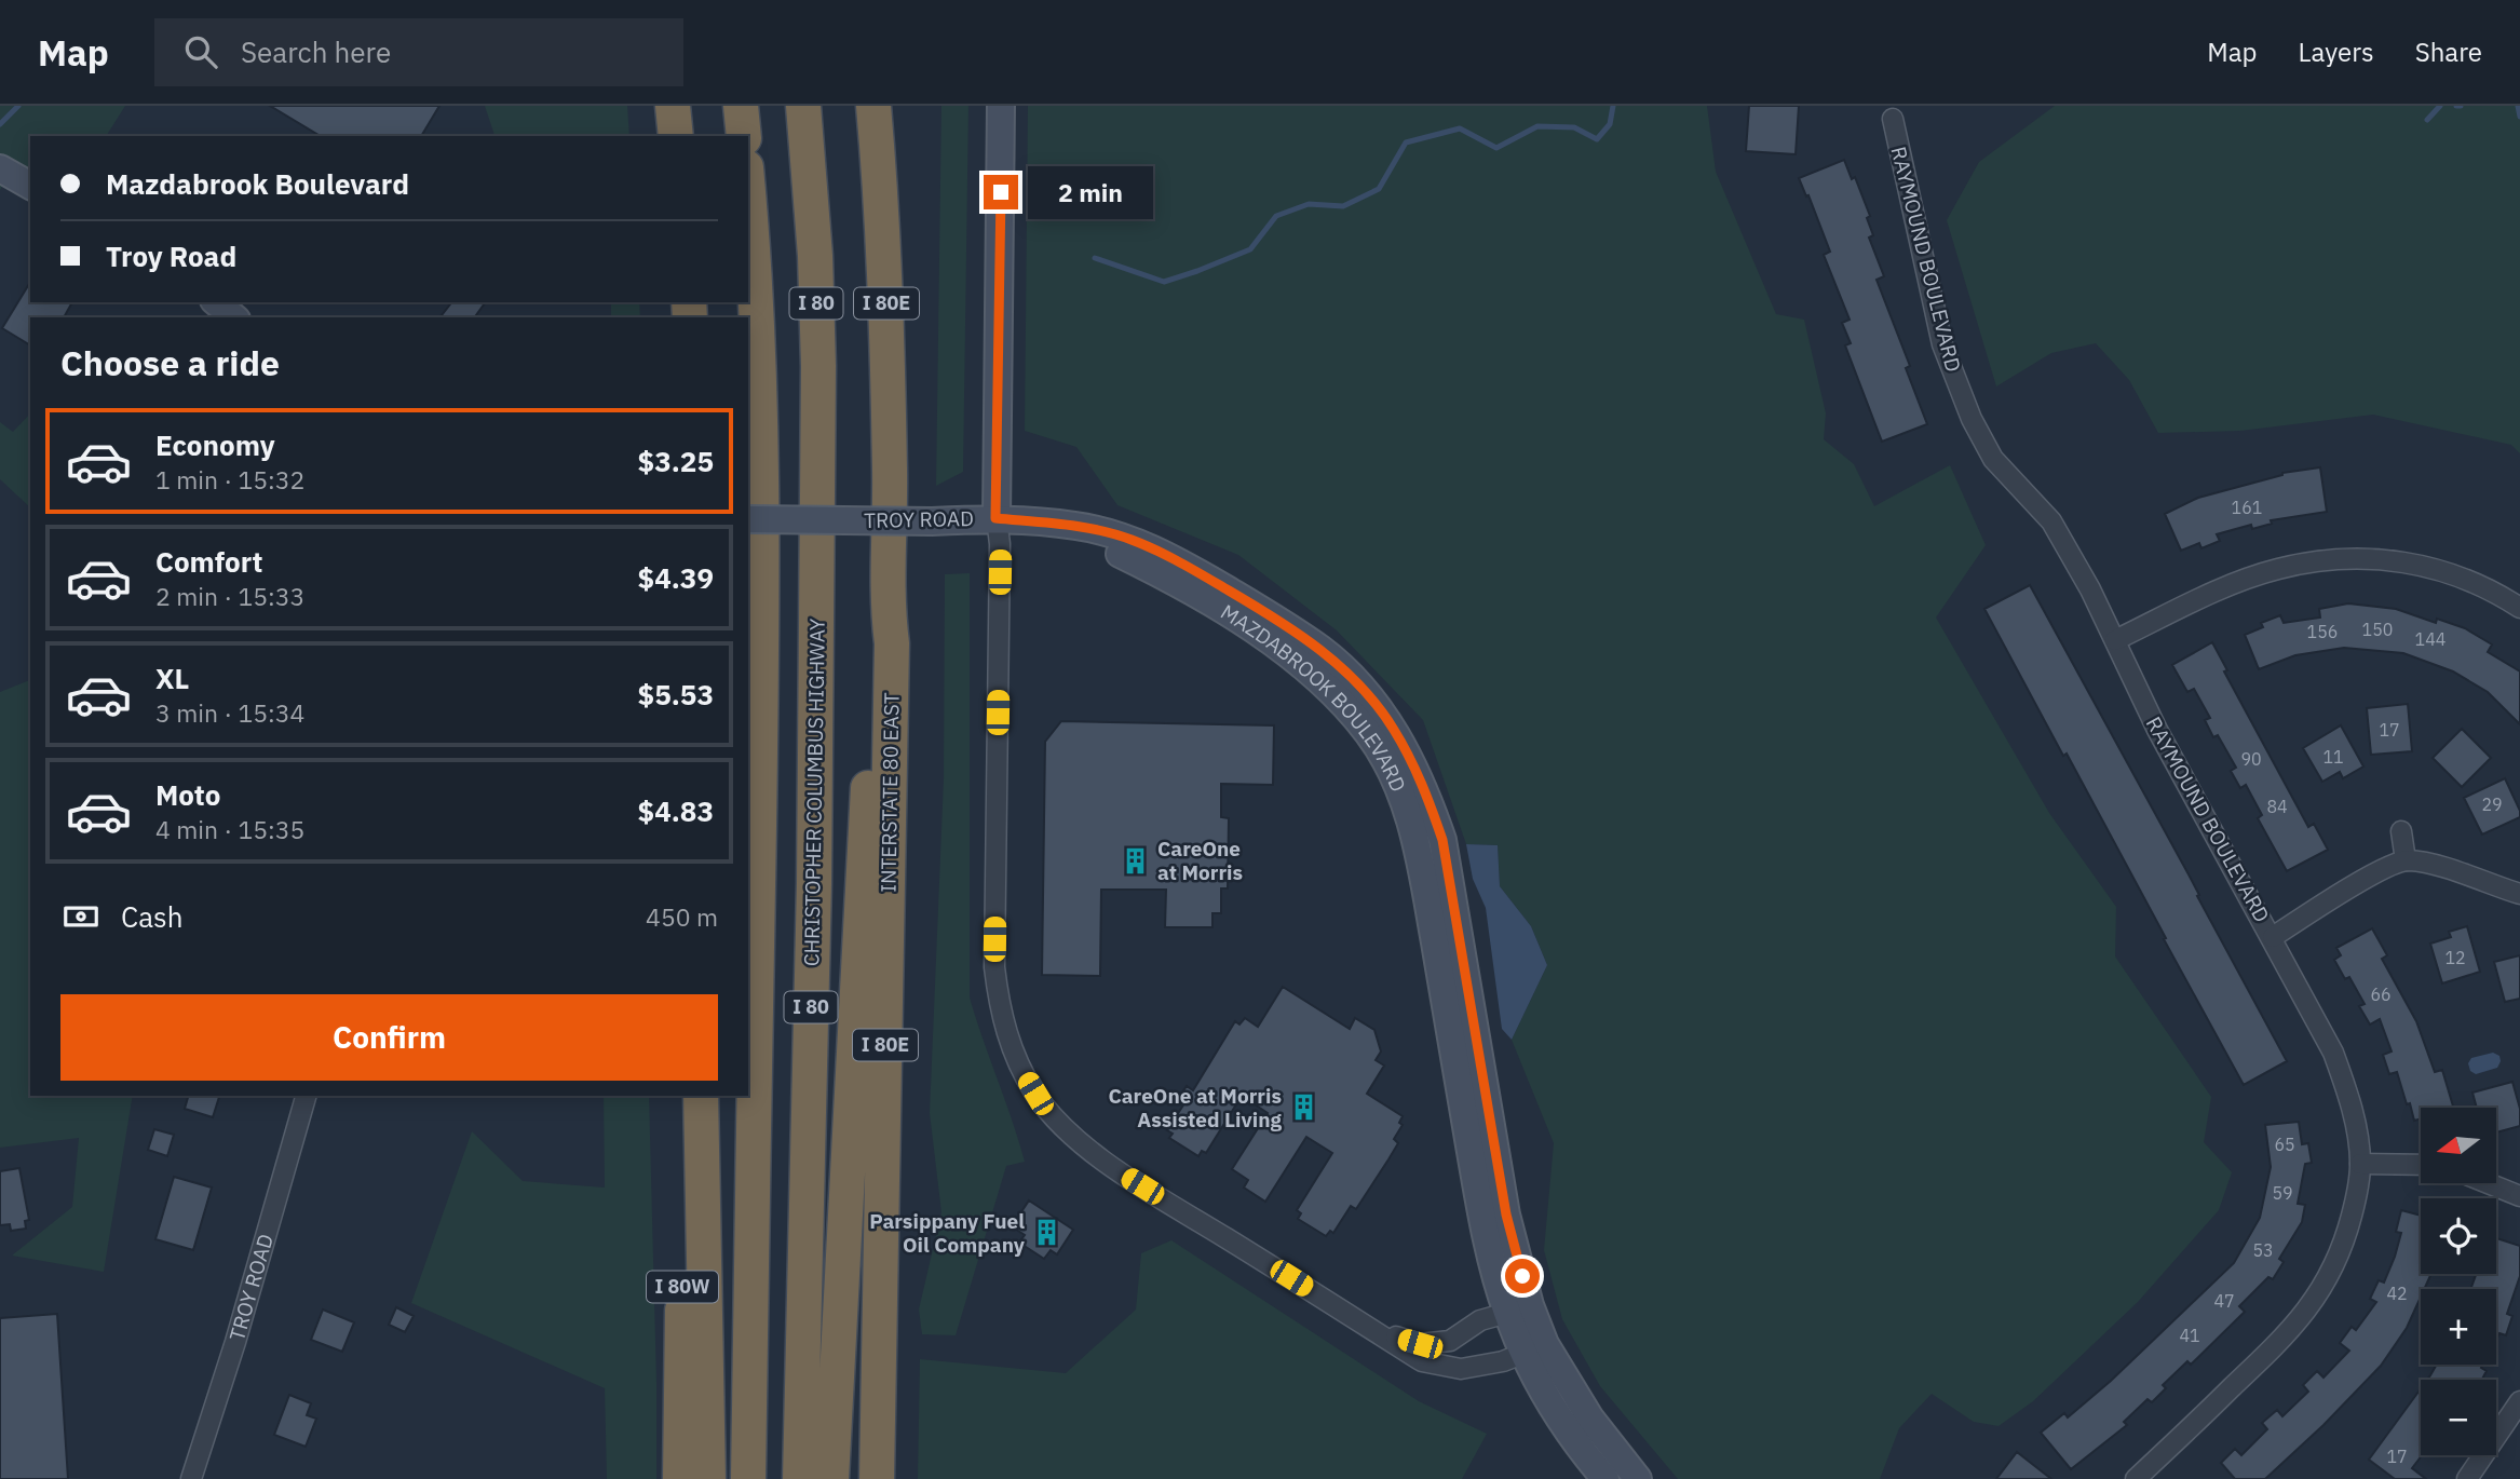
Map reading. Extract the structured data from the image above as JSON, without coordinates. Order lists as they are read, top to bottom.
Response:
{
  "streets": {
    "highway": [
      "I 80",
      "I 80E",
      "CHRISTOPHER COLUMBUS HIGHWAY",
      "INTERSTATE 80 EAST",
      "I 80W"
    ],
    "street": ["RAYMOUND BOULEVARD", "TROY ROAD", "MAZDABROOK BOULEVARD"]
  },
  "crossings": [
    ["TROY ROAD", "MAZDABROOK BOULEVARD"]
  ],
  "places": {
    "building": ["CareOne at Morris", "CareOne at Morris Assisted Living", "Parsippany Fuel Oil Company"]
  },
  "house_numbers": [
    "161",
    "150",
    "156",
    "144",
    "17",
    "11",
    "90",
    "29",
    "84",
    "12",
    "66",
    "65",
    "59",
    "53",
    "42",
    "47",
    "41",
    "17"
  ],
  "north": "left",
  "page": {
    "header": "Map",
    "search": "Search here",
    "nav": ["Map", "Layers", "Share"],
    "banner": ["Mazdabrook Boulevard", "Troy Road"],
    "bubble": "2 min",
    "heading": "Choose a ride",
    "list": [
      {
        "name": "Economy",
        "note": "1 min · 15:32",
        "value": "$3.25"
      },
      {
        "name": "Comfort",
        "note": "2 min · 15:33",
        "value": "$4.39"
      },
      {
        "name": "XL",
        "note": "3 min · 15:34",
        "value": "$5.53"
      },
      {
        "name": "Moto",
        "note": "4 min · 15:35",
        "value": "$4.83"
      }
    ],
    "pay": ["Cash", "450 m"],
    "buttons": "Confirm",
    "map_buttons": ["+", "−"]
  }
}
